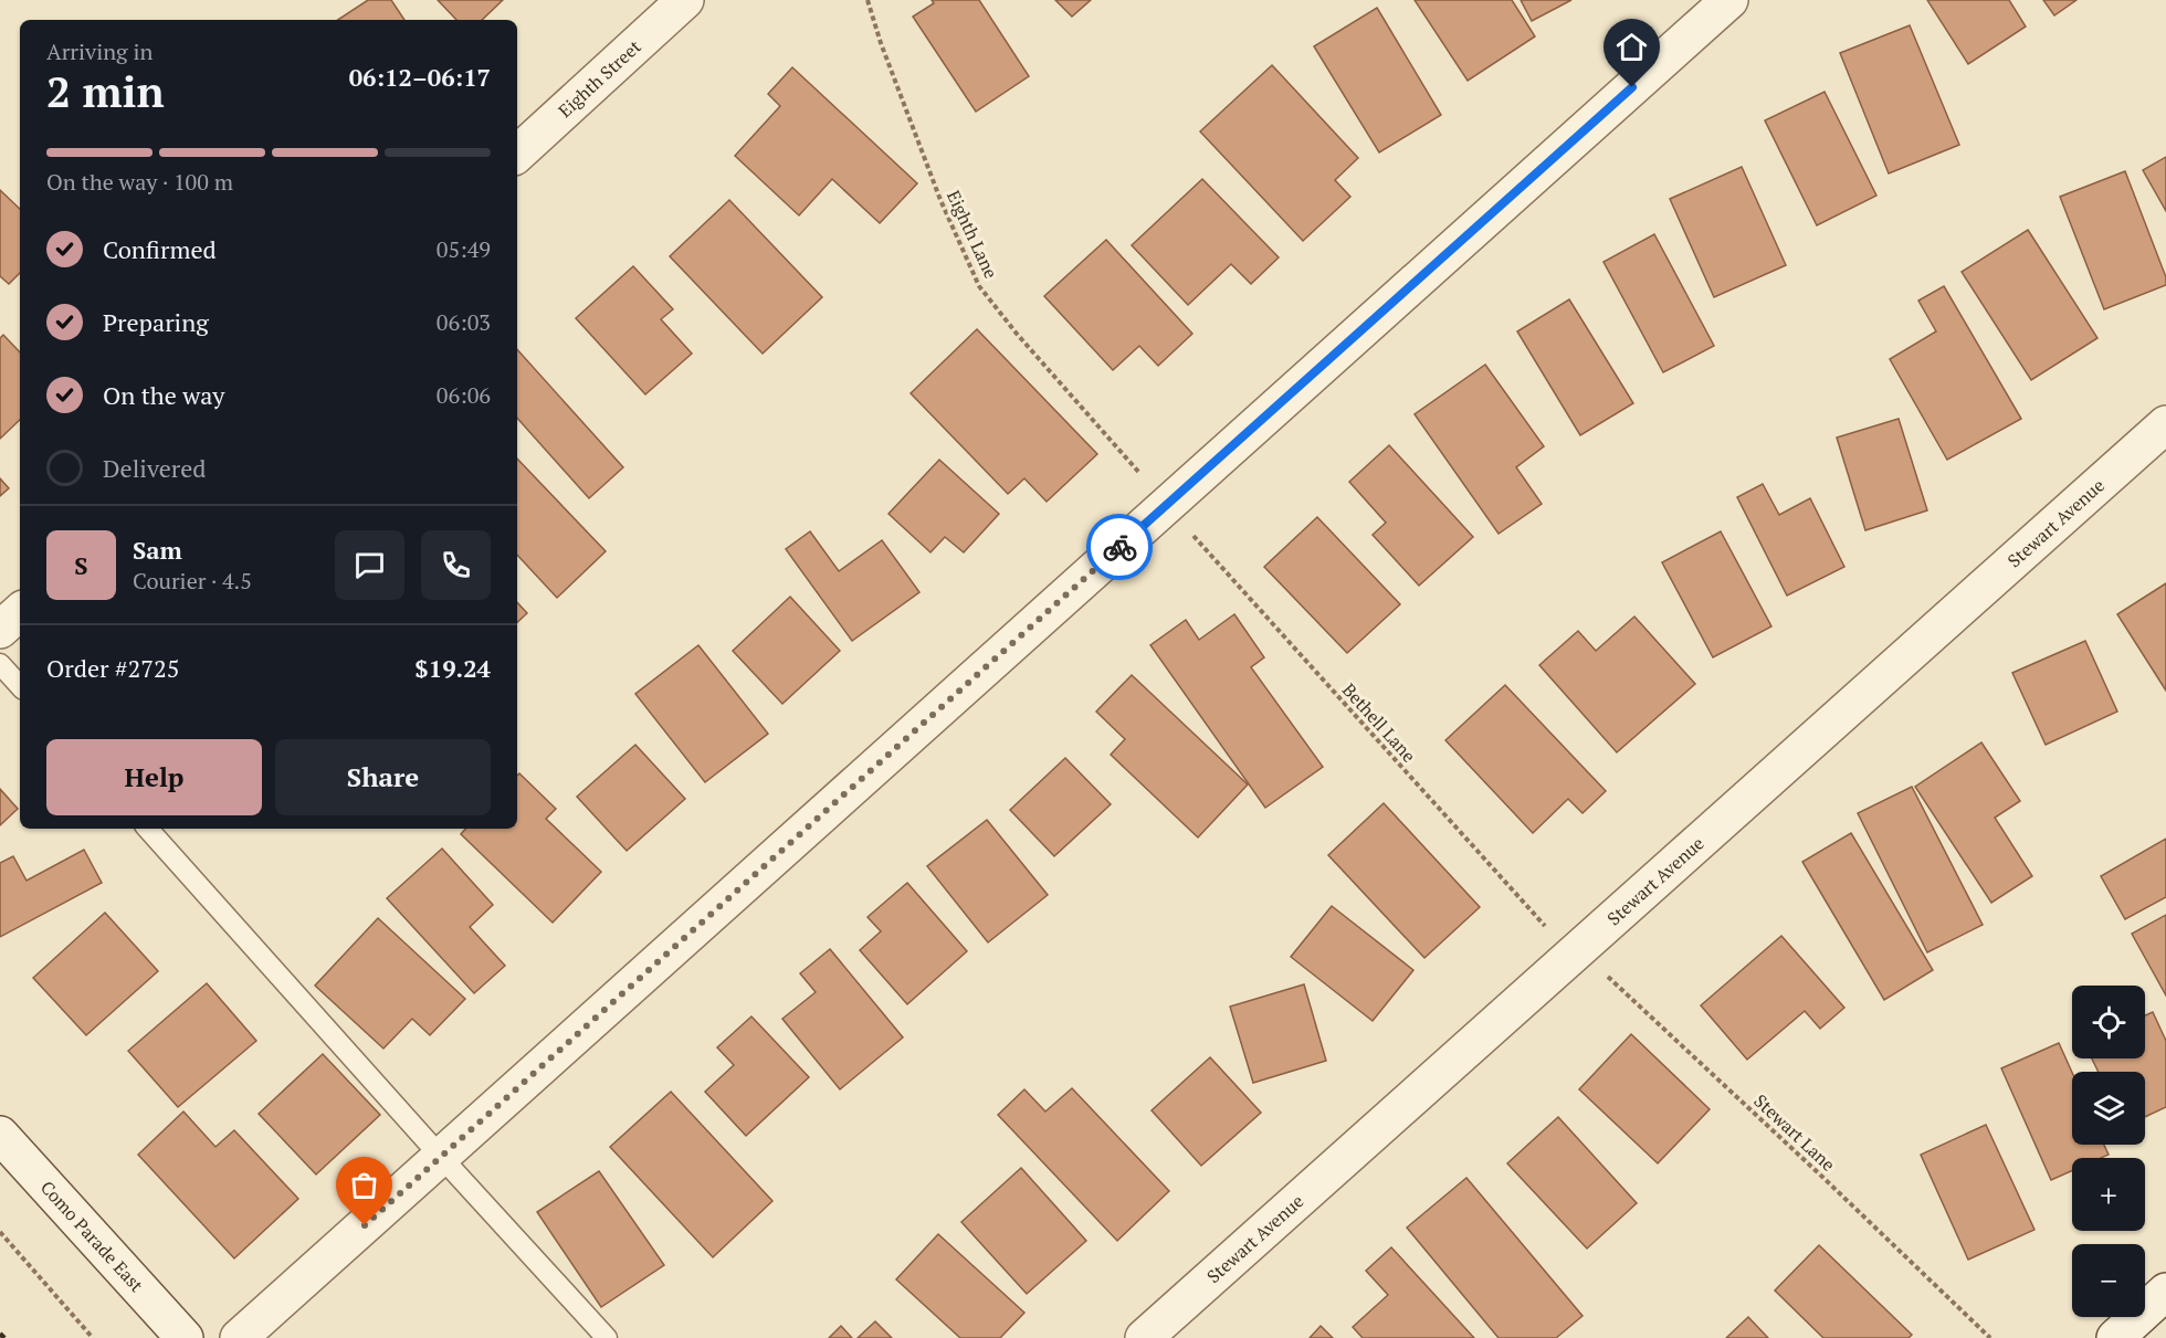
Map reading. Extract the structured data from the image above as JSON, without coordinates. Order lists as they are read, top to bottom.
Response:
{
  "streets": {
    "street": ["Eighth Street", "Stewart Avenue", "Como Parade East"],
    "path": ["Eighth Lane", "Bethell Lane", "Stewart Lane"]
  },
  "crossings": [
    ["Eighth Lane", "Bethell Lane"],
    ["Stewart Avenue", "Bethell Lane"],
    ["Stewart Avenue", "Stewart Lane"],
    ["Bethell Lane", "Stewart Lane"]
  ],
  "page": {
    "heading": ["2 min", "Arriving in", "06:12–06:17"],
    "panel": [
      "Sam",
      "Courier · 4.5",
      "Order #2725",
      "$19.24"
    ],
    "bar": "On the way · 100 m",
    "list": [
      ["Confirmed", "05:49"],
      ["Preparing", "06:03"],
      ["On the way", "06:06"],
      "Delivered"
    ],
    "round": "S",
    "buttons": ["Help", "Share"],
    "map_buttons": ["+", "−"]
  }
}
